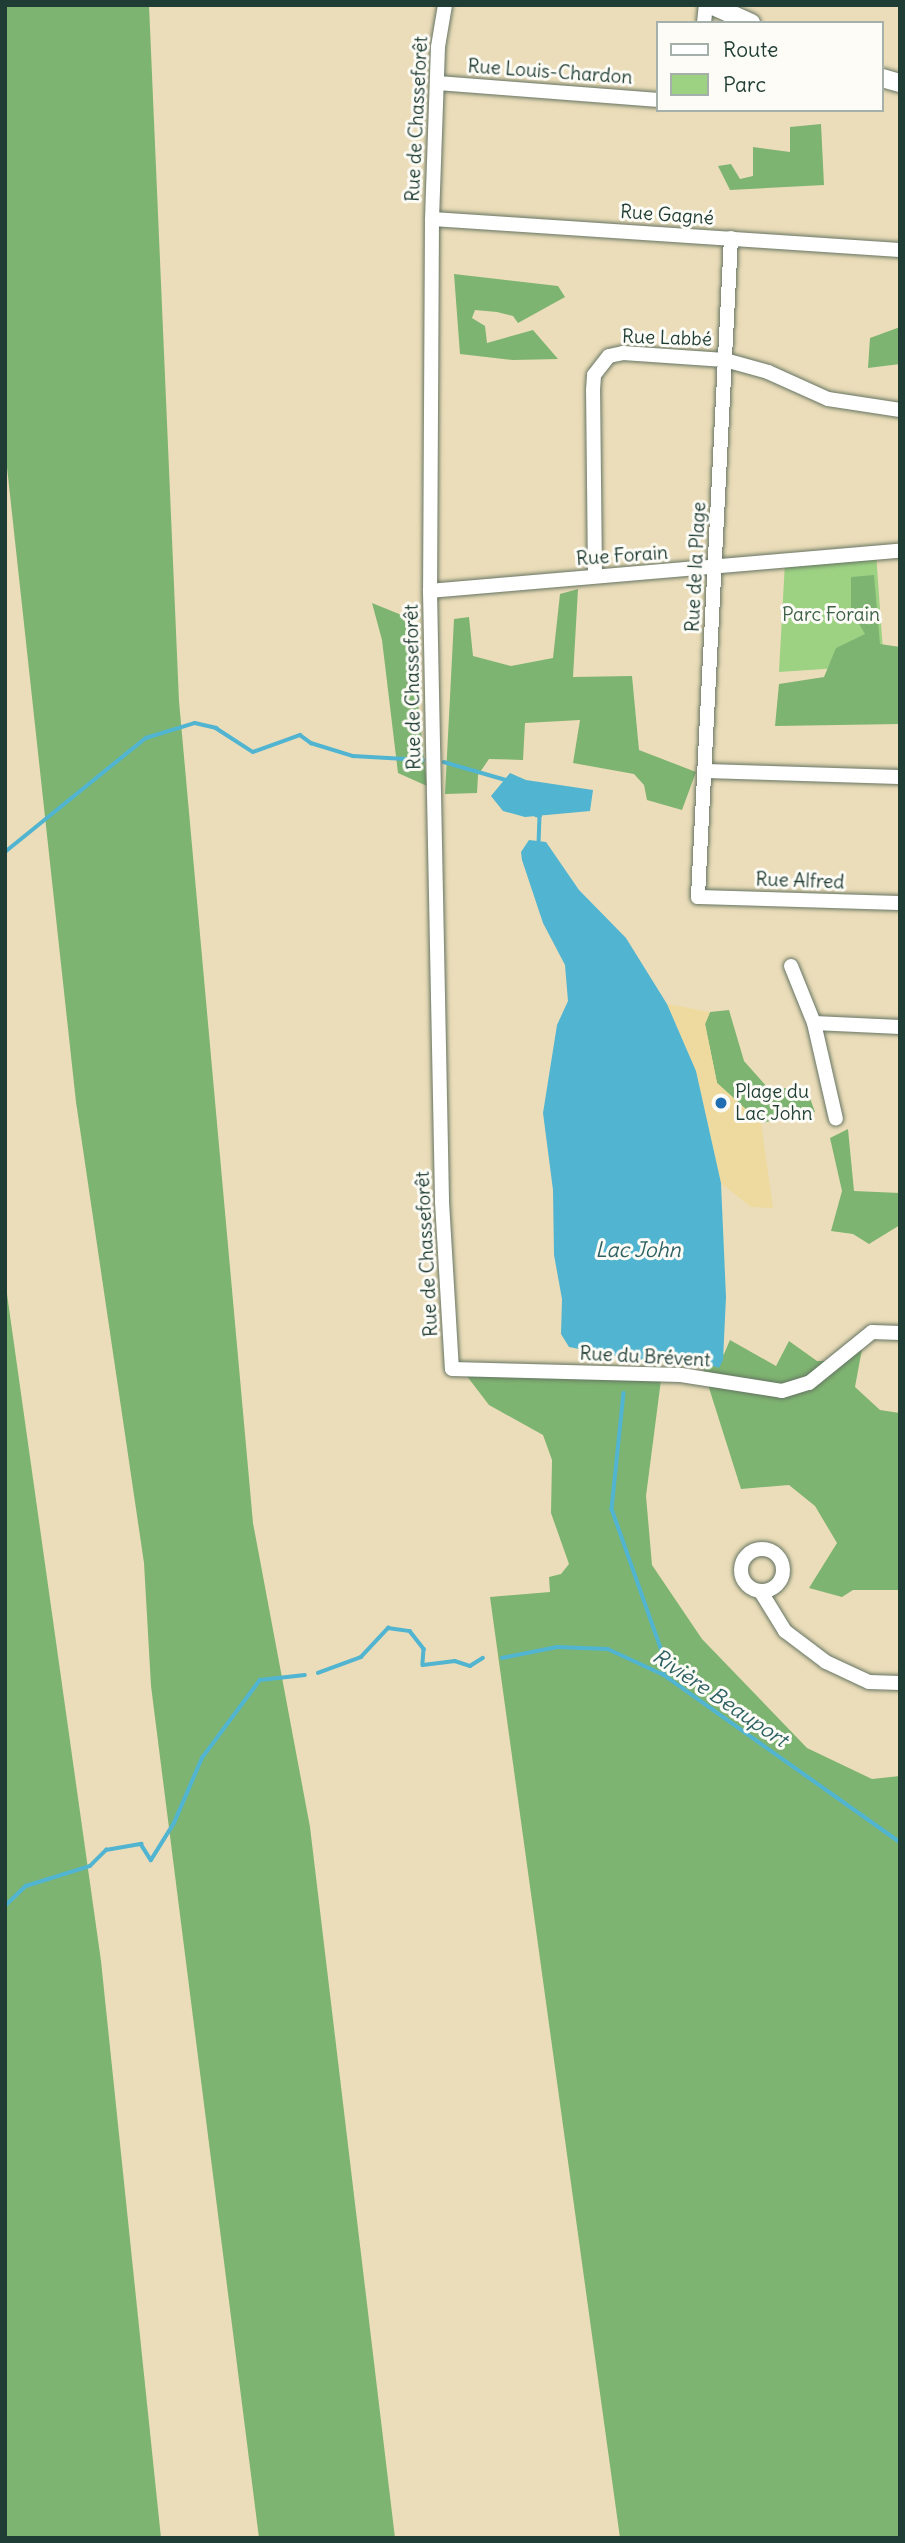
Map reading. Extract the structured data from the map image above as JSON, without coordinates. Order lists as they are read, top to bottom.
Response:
{
  "streets": {
    "street": [
      "Rue Louis-Chardon",
      "Rue de Chasseforêt",
      "Rue Gagné",
      "Rue Labbé",
      "Rue Forain",
      "Rue de la Plage",
      "Rue Alfred",
      "Rue du Brévent"
    ]
  },
  "crossings": [
    ["Rue Louis-Chardon", "Rue de Chasseforêt"],
    ["Rue de Chasseforêt", "Rue Gagné"],
    ["Rue de Chasseforêt", "Rue Forain"],
    ["Rue de Chasseforêt", "Rue du Brévent"],
    ["Rue Gagné", "Rue de la Plage"],
    ["Rue Labbé", "Rue Forain"],
    ["Rue Labbé", "Rue de la Plage"],
    ["Rue Forain", "Rue de la Plage"],
    ["Rue de la Plage", "Rue Alfred"]
  ],
  "water": ["Lac John", "Rivière Beauport"],
  "parks": ["Parc Forain"],
  "places": ["Plage du Lac John"],
  "legend": ["Route", "Parc"]
}
